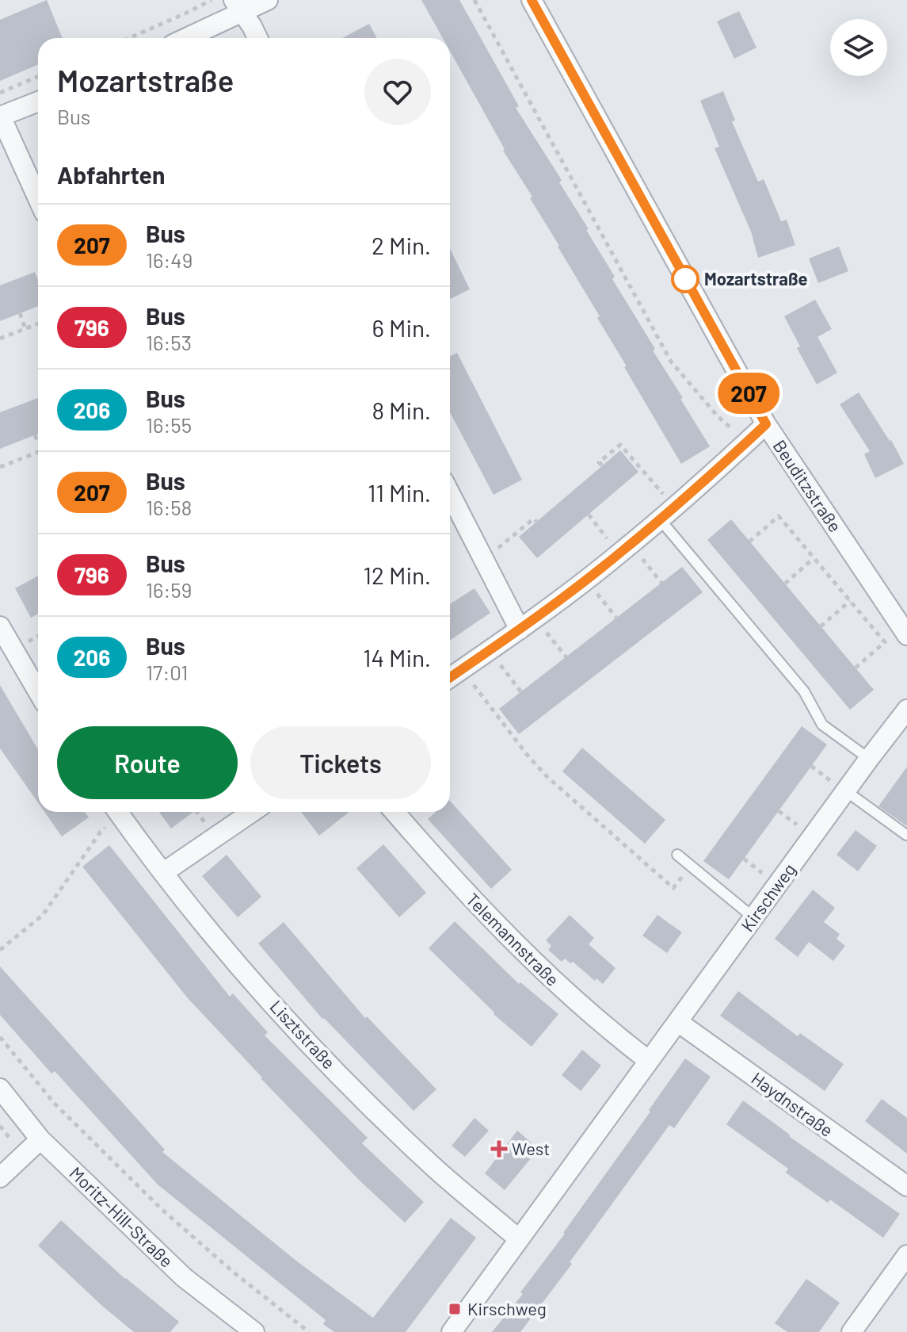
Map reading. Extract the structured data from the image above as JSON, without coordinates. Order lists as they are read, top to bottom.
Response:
{
  "streets": {
    "street": [
      "Beuditzstraße",
      "Kirschweg",
      "Telemannstraße",
      "Lisztstraße",
      "Haydnstraße",
      "Moritz-Hill-Straße"
    ]
  },
  "crossings": [
    ["Kirschweg", "Telemannstraße"],
    ["Kirschweg", "Lisztstraße"],
    ["Kirschweg", "Haydnstraße"]
  ],
  "places": {
    "other": ["Mozartstraße"],
    "health": ["West"],
    "transit": ["Kirschweg"]
  },
  "lines": ["bus line 207"],
  "page": {
    "on_map": "207",
    "heading": [
      ["Mozartstraße", "Bus"],
      "Abfahrten"
    ],
    "list": [
      {
        "mark": "207",
        "name": "Bus",
        "note": "16:49",
        "value": "2 Min."
      },
      {
        "mark": "796",
        "name": "Bus",
        "note": "16:53",
        "value": "6 Min."
      },
      {
        "mark": "206",
        "name": "Bus",
        "note": "16:55",
        "value": "8 Min."
      },
      {
        "mark": "207",
        "name": "Bus",
        "note": "16:58",
        "value": "11 Min."
      },
      {
        "mark": "796",
        "name": "Bus",
        "note": "16:59",
        "value": "12 Min."
      },
      {
        "mark": "206",
        "name": "Bus",
        "note": "17:01",
        "value": "14 Min."
      }
    ],
    "buttons": ["Route", "Tickets"]
  }
}
